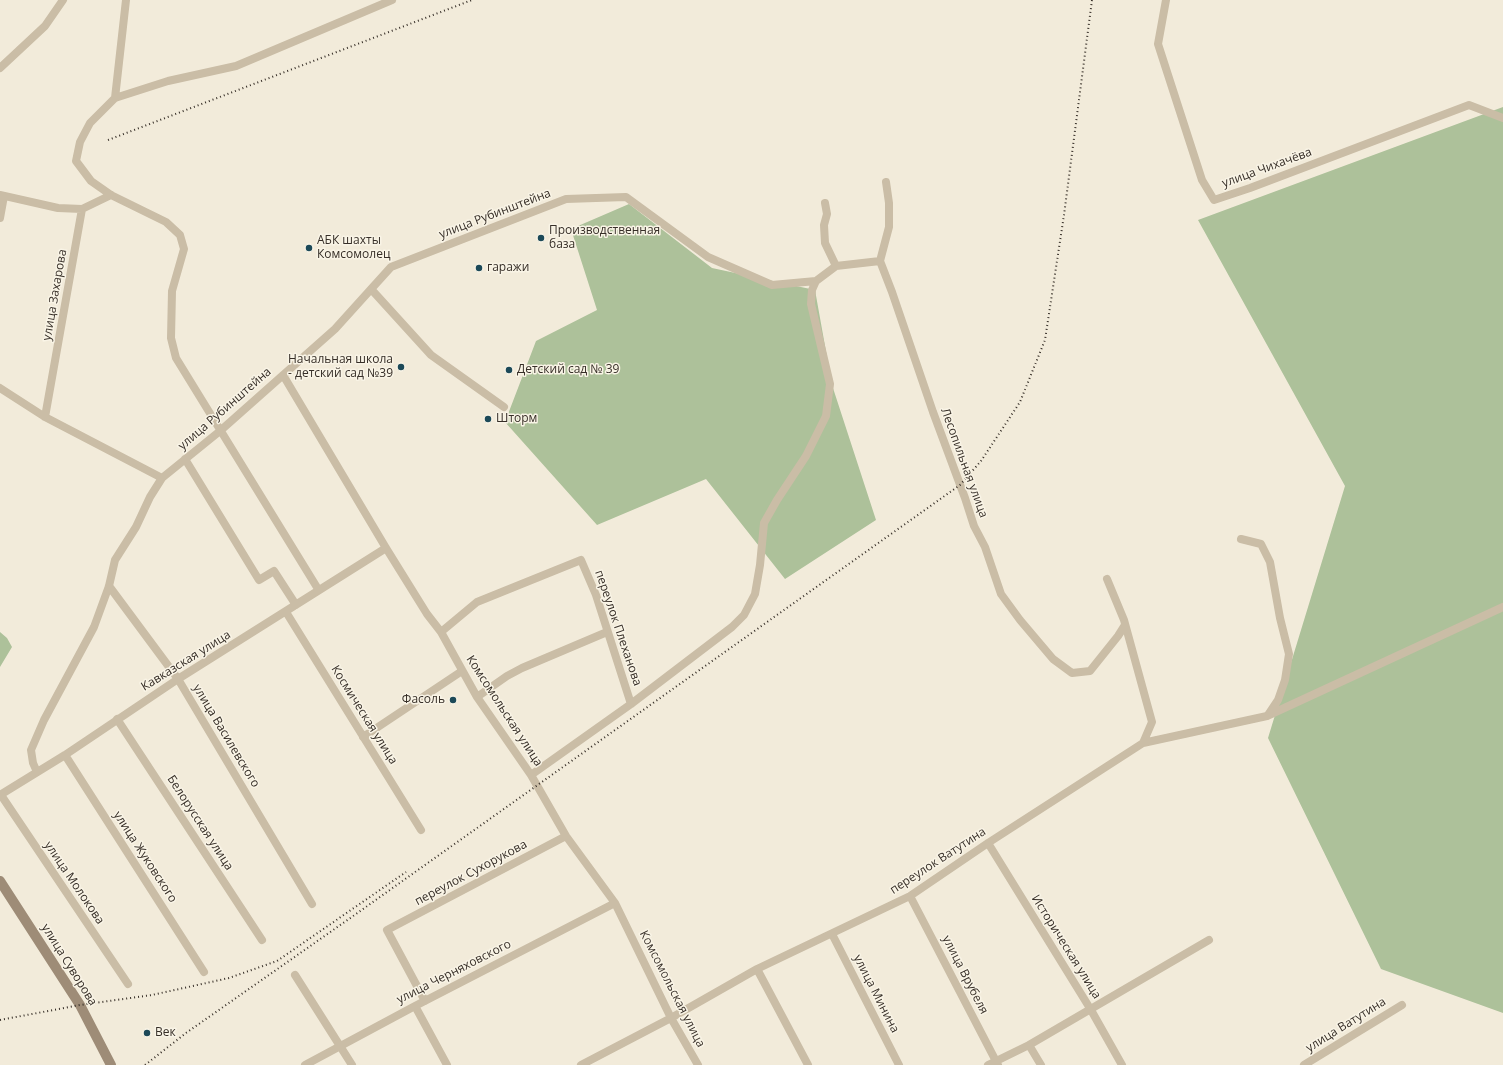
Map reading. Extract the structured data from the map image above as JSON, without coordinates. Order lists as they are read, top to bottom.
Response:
{
  "streets": {
    "street": [
      "улица Чихачёва",
      "улица Рубинштейна",
      "улица Захарова",
      "Лесопильная улица",
      "переулок Плеханова",
      "Кавказская улица",
      "Комсомольская улица",
      "Космическая улица",
      "улица Василевского",
      "Белорусская улица",
      "улица Жуковского",
      "переулок Ватутина",
      "переулок Сухорукова",
      "улица Молокова",
      "Историческая улица",
      "улица Суворова",
      "улица Черняховского",
      "улица Врубеля",
      "улица Минина",
      "улица Ватутина"
    ]
  },
  "crossings": [
    ["улица Рубинштейна", "Кавказская улица"],
    ["улица Рубинштейна", "Комсомольская улица"],
    ["улица Рубинштейна", "улица Василевского"],
    ["переулок Плеханова", "Комсомольская улица"],
    ["Кавказская улица", "Комсомольская улица"],
    ["Кавказская улица", "Космическая улица"],
    ["Кавказская улица", "улица Василевского"],
    ["Кавказская улица", "Белорусская улица"],
    ["Кавказская улица", "улица Жуковского"],
    ["Кавказская улица", "улица Молокова"],
    ["Комсомольская улица", "переулок Ватутина"],
    ["Комсомольская улица", "переулок Сухорукова"],
    ["Комсомольская улица", "улица Черняховского"],
    ["переулок Ватутина", "Историческая улица"],
    ["переулок Ватутина", "улица Врубеля"],
    ["переулок Ватутина", "улица Минина"],
    ["переулок Сухорукова", "улица Черняховского"]
  ],
  "places": [
    "Производственная база",
    "АБК шахты Комсомолец",
    "гаражи",
    "Начальная школа - детский сад №39",
    "Детский сад № 39",
    "Шторм",
    "Фасоль",
    "Век"
  ]
}
